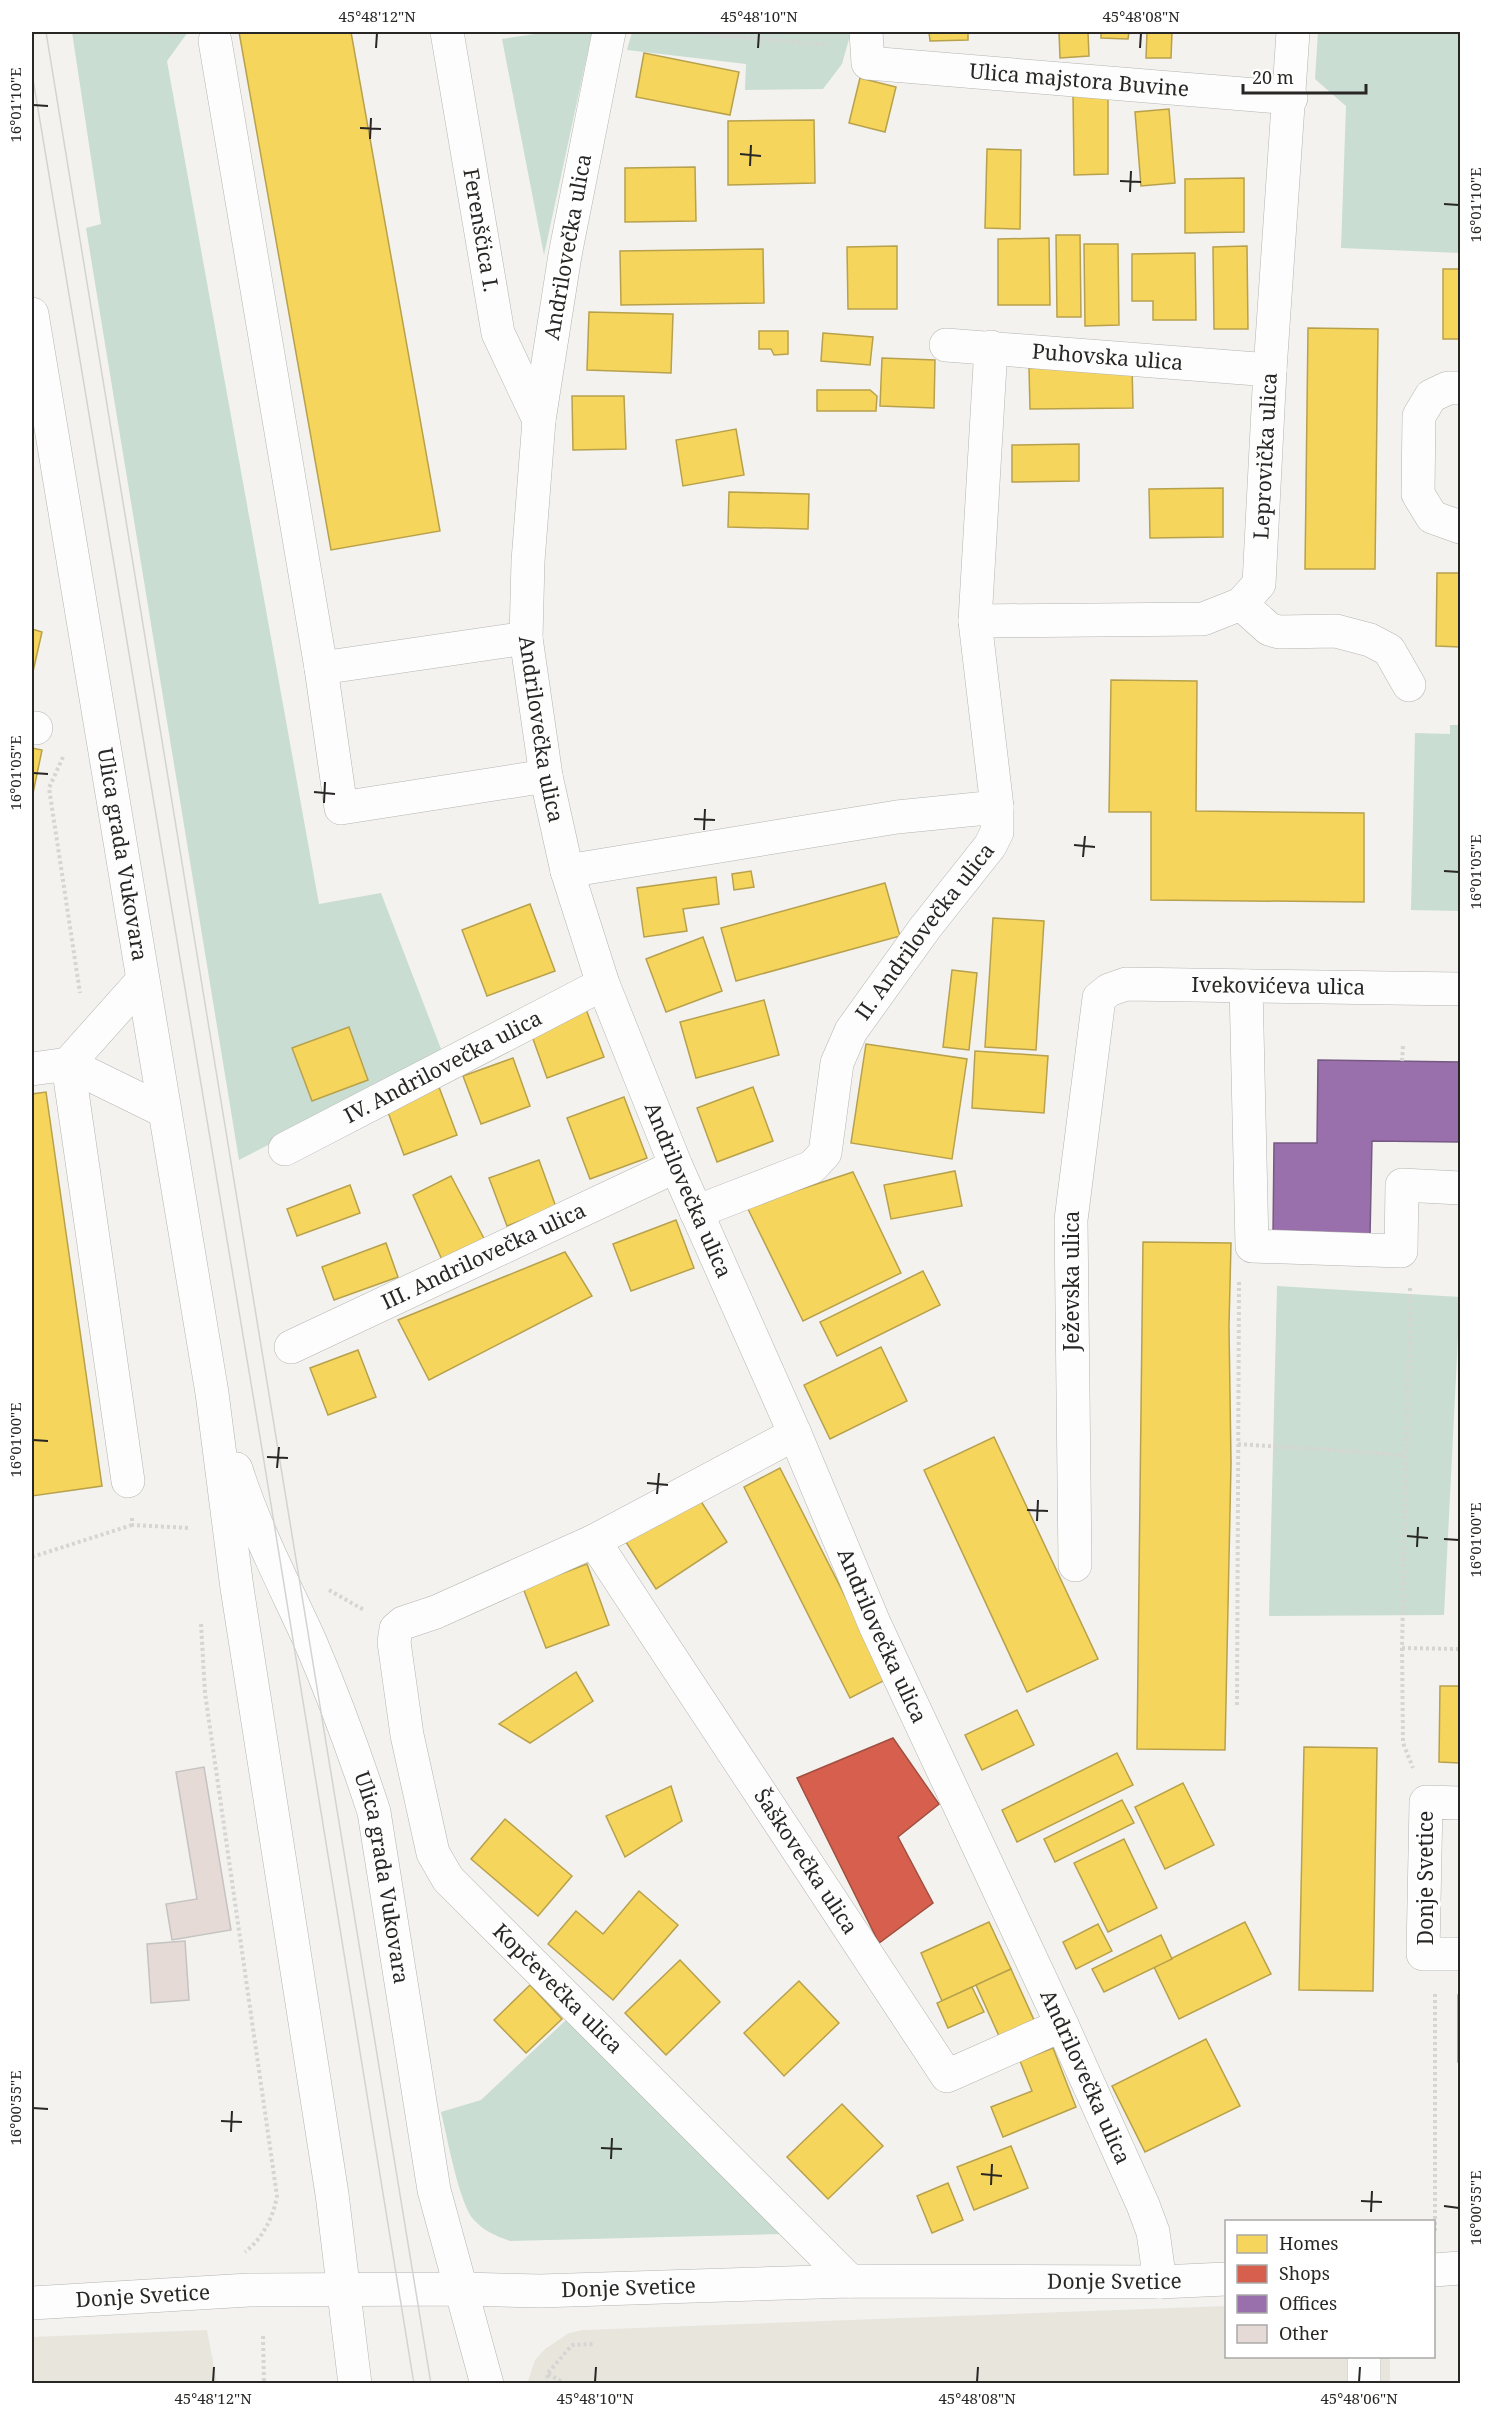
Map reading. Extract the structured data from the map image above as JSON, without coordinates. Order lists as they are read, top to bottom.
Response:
{
  "streets": {
    "street": [
      "Ulica majstora Buvine",
      "Ferenščica I.",
      "Andrilovečka ulica",
      "Puhovska ulica",
      "Leprovička ulica",
      "Ulica grada Vukovara",
      "II. Andrilovečka ulica",
      "Ivekovićeva ulica",
      "IV. Andrilovečka ulica",
      "III. Andrilovečka ulica",
      "Ježevska ulica",
      "Šaškovečka ulica",
      "Donje Svetice",
      "Kopčevečka ulica"
    ]
  },
  "crossings": [
    ["Ulica majstora Buvine", "Leprovička ulica"],
    ["Ferenščica I.", "Andrilovečka ulica"],
    ["Andrilovečka ulica", "II. Andrilovečka ulica"],
    ["Andrilovečka ulica", "IV. Andrilovečka ulica"],
    ["Andrilovečka ulica", "III. Andrilovečka ulica"],
    ["Andrilovečka ulica", "Šaškovečka ulica"],
    ["Andrilovečka ulica", "Donje Svetice"],
    ["Puhovska ulica", "Leprovička ulica"],
    ["Puhovska ulica", "II. Andrilovečka ulica"],
    ["Ulica grada Vukovara", "Donje Svetice"],
    ["Ivekovićeva ulica", "Ježevska ulica"],
    ["Donje Svetice", "Kopčevečka ulica"]
  ],
  "legend": [
    "Homes",
    "Shops",
    "Offices",
    "Other"
  ],
  "scale_bar": "20 m",
  "coordinates": [
    "45°48'12\"N",
    "45°48'10\"N",
    "45°48'08\"N",
    "16°01'10\"E",
    "16°01'05\"E",
    "16°01'00\"E",
    "16°00'55\"E",
    "45°48'06\"N"
  ]
}
